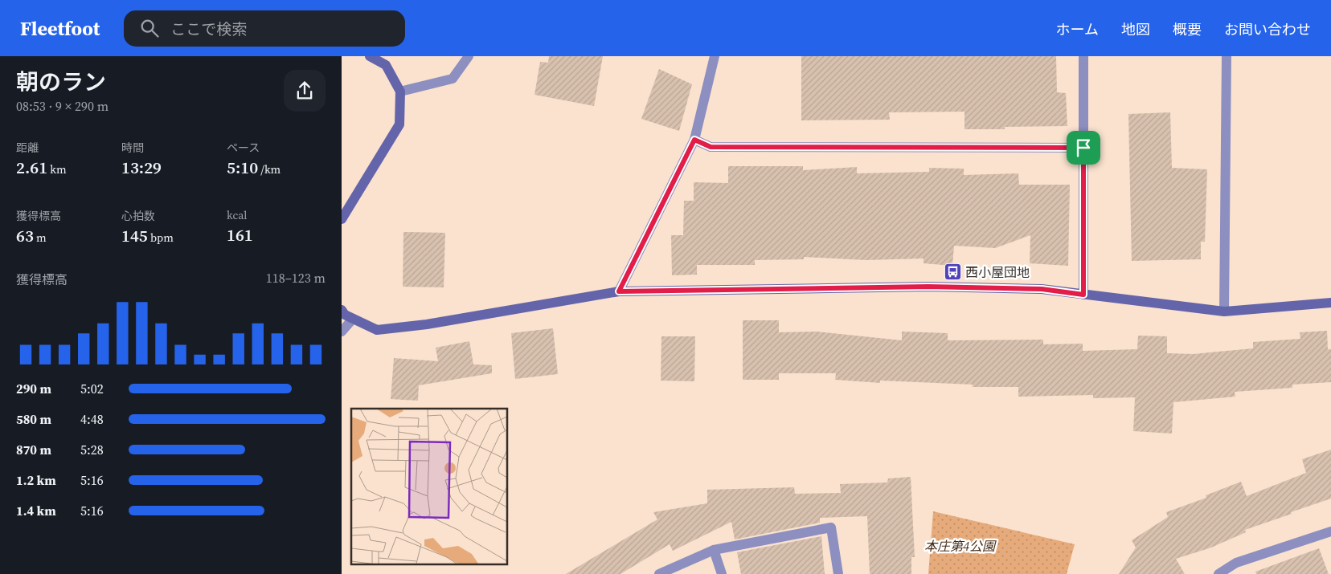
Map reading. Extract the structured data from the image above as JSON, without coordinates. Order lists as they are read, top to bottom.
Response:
{
  "parks": ["本庄第4公園"],
  "places": {
    "bus stop": ["西小屋団地"]
  },
  "page": {
    "header": "Fleetfoot",
    "search": "ここで検索",
    "nav": [
      "ホーム",
      "地図",
      "概要",
      "お問い合わせ"
    ],
    "heading": ["朝のラン", "08:53 · 9 × 290 m"],
    "stats": [
      ["距離", "2.61 km"],
      ["時間", "13:29"],
      ["ペース", "5:10 /km"],
      ["獲得標高", "63 m"],
      ["心拍数", "145 bpm"],
      ["kcal", "161"]
    ],
    "chart": ["獲得標高", "118–123 m"],
    "list": [
      {
        "name": "290 m",
        "note": "5:02"
      },
      {
        "name": "580 m",
        "note": "4:48"
      },
      {
        "name": "870 m",
        "note": "5:28"
      },
      {
        "name": "1.2 km",
        "note": "5:16"
      },
      {
        "name": "1.4 km",
        "note": "5:16"
      }
    ]
  }
}
